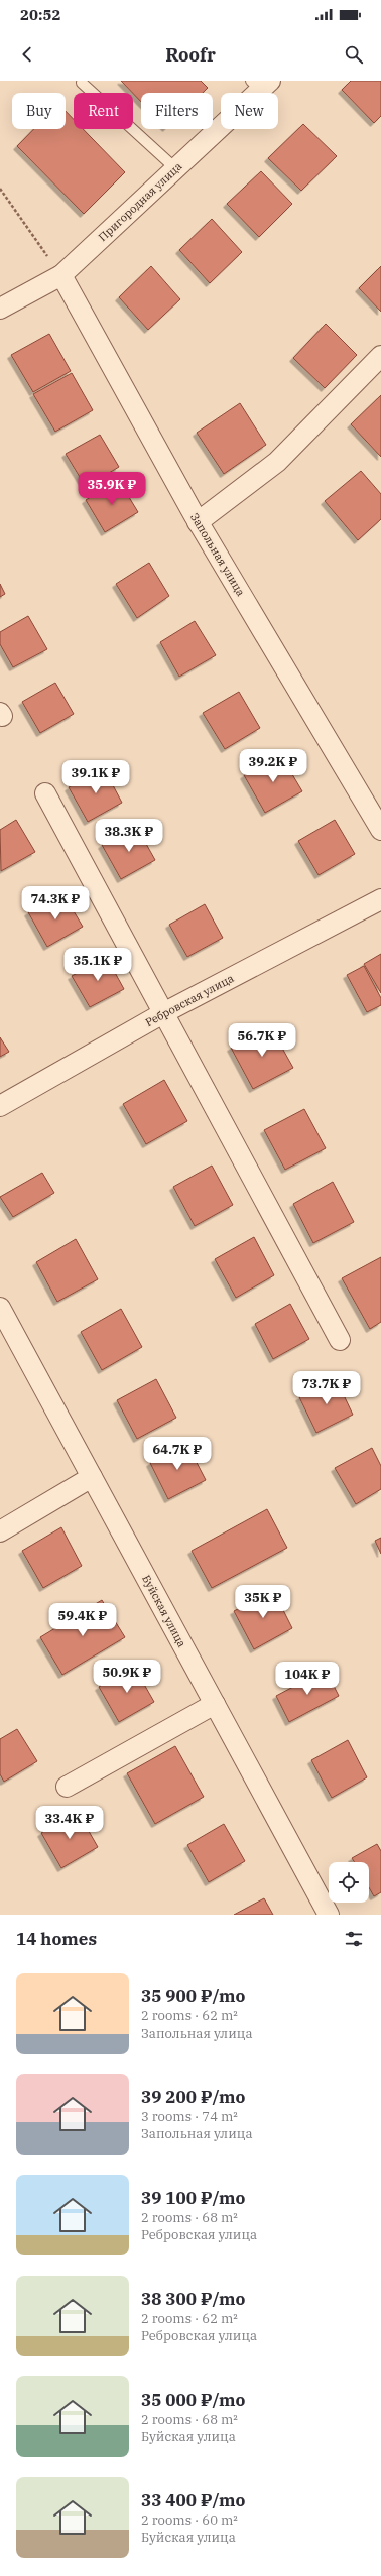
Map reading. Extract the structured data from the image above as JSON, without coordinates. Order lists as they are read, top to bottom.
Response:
{
  "streets": {
    "street": [
      "Пригородная улица",
      "Запольная улица",
      "Ребровская улица",
      "Буйская улица"
    ]
  },
  "crossings": [
    ["Пригородная улица", "Запольная улица"]
  ],
  "page": {
    "status": "20:52",
    "header": "Roofr",
    "chip": [
      "Buy",
      "Rent",
      "Filters",
      "New"
    ],
    "price": [
      "35.9K ₽",
      "39.2K ₽",
      "39.1K ₽",
      "38.3K ₽",
      "74.3K ₽",
      "35.1K ₽",
      "56.7K ₽",
      "73.7K ₽",
      "64.7K ₽",
      "35K ₽",
      "59.4K ₽",
      "50.9K ₽",
      "104K ₽",
      "33.4K ₽"
    ],
    "heading": "14 homes",
    "list": [
      {
        "name": "35 900 ₽/mo",
        "note": "2 rooms · 62 m² · Запольная улица"
      },
      {
        "name": "39 200 ₽/mo",
        "note": "3 rooms · 74 m² · Запольная улица"
      },
      {
        "name": "39 100 ₽/mo",
        "note": "2 rooms · 68 m² · Ребровская улица"
      },
      {
        "name": "38 300 ₽/mo",
        "note": "2 rooms · 62 m² · Ребровская улица"
      },
      {
        "name": "35 000 ₽/mo",
        "note": "2 rooms · 68 m² · Буйская улица"
      },
      {
        "name": "33 400 ₽/mo",
        "note": "2 rooms · 60 m² · Буйская улица"
      }
    ]
  }
}
